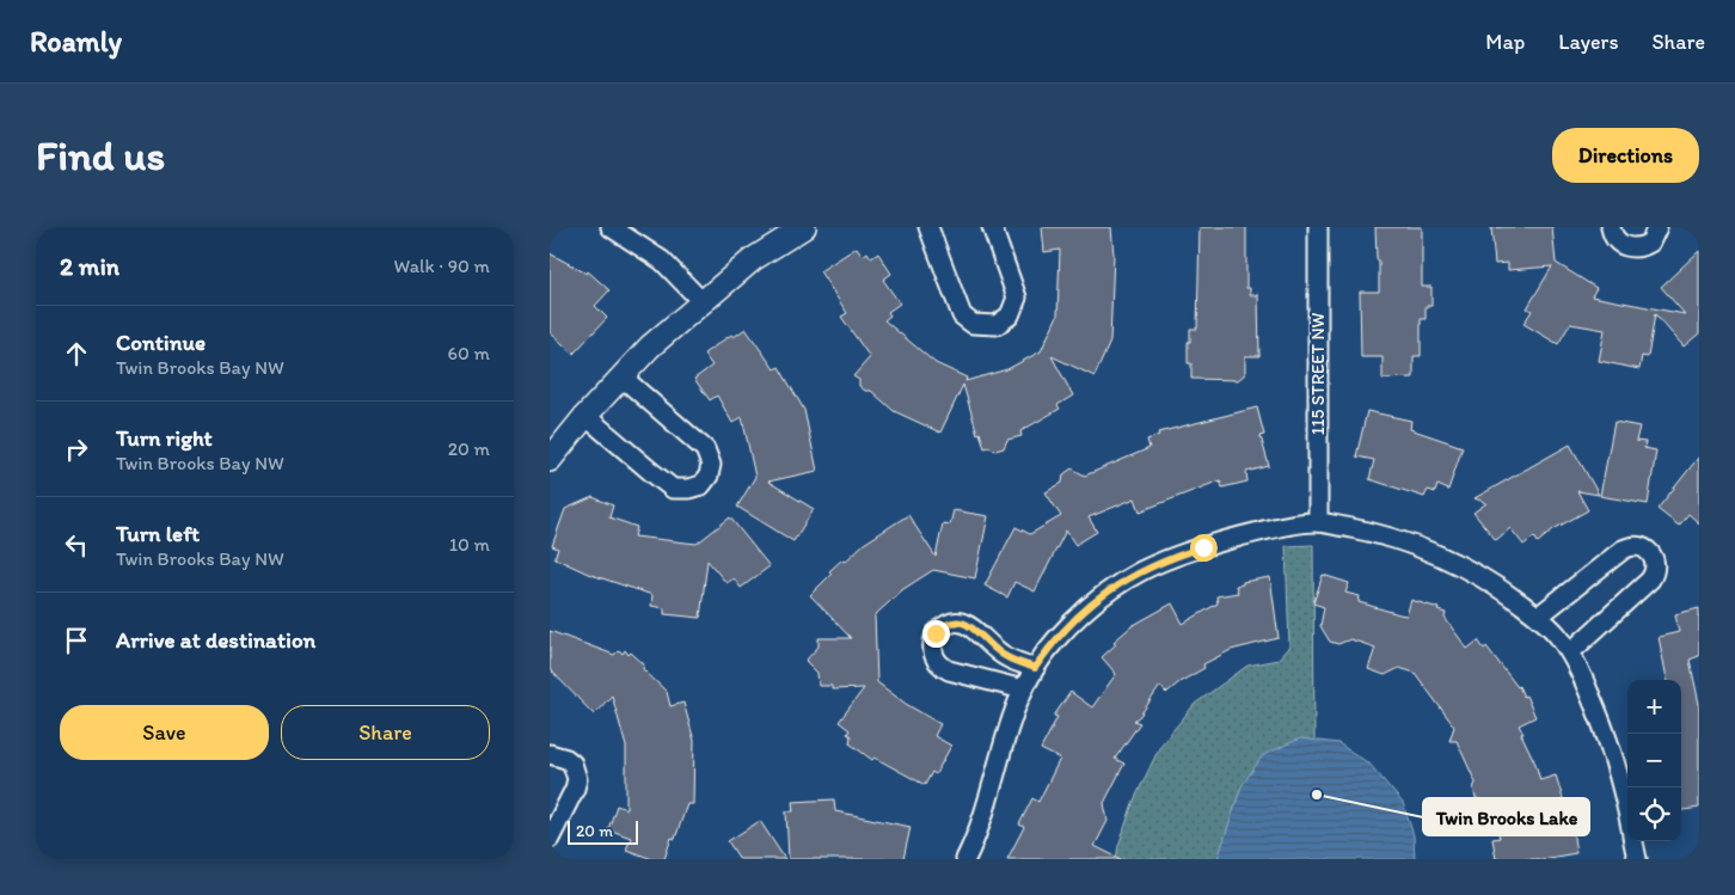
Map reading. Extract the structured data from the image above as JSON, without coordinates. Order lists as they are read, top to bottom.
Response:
{
  "streets": {
    "street": ["115 STREET NW"]
  },
  "places": ["Twin Brooks Lake"],
  "scale_bar": "20 m",
  "page": {
    "header": "Roamly",
    "nav": ["Map", "Layers", "Share"],
    "buttons": [
      "Directions",
      ["Save", "Share"]
    ],
    "title": "Find us",
    "heading": ["2 min", "Walk · 90 m"],
    "list": [
      ["Continue", "Twin Brooks Bay NW", "60 m"],
      ["Turn right", "Twin Brooks Bay NW", "20 m"],
      ["Turn left", "Twin Brooks Bay NW", "10 m"],
      "Arrive at destination"
    ],
    "map_buttons": ["+", "−"],
    "scale": "20 m"
  }
}
